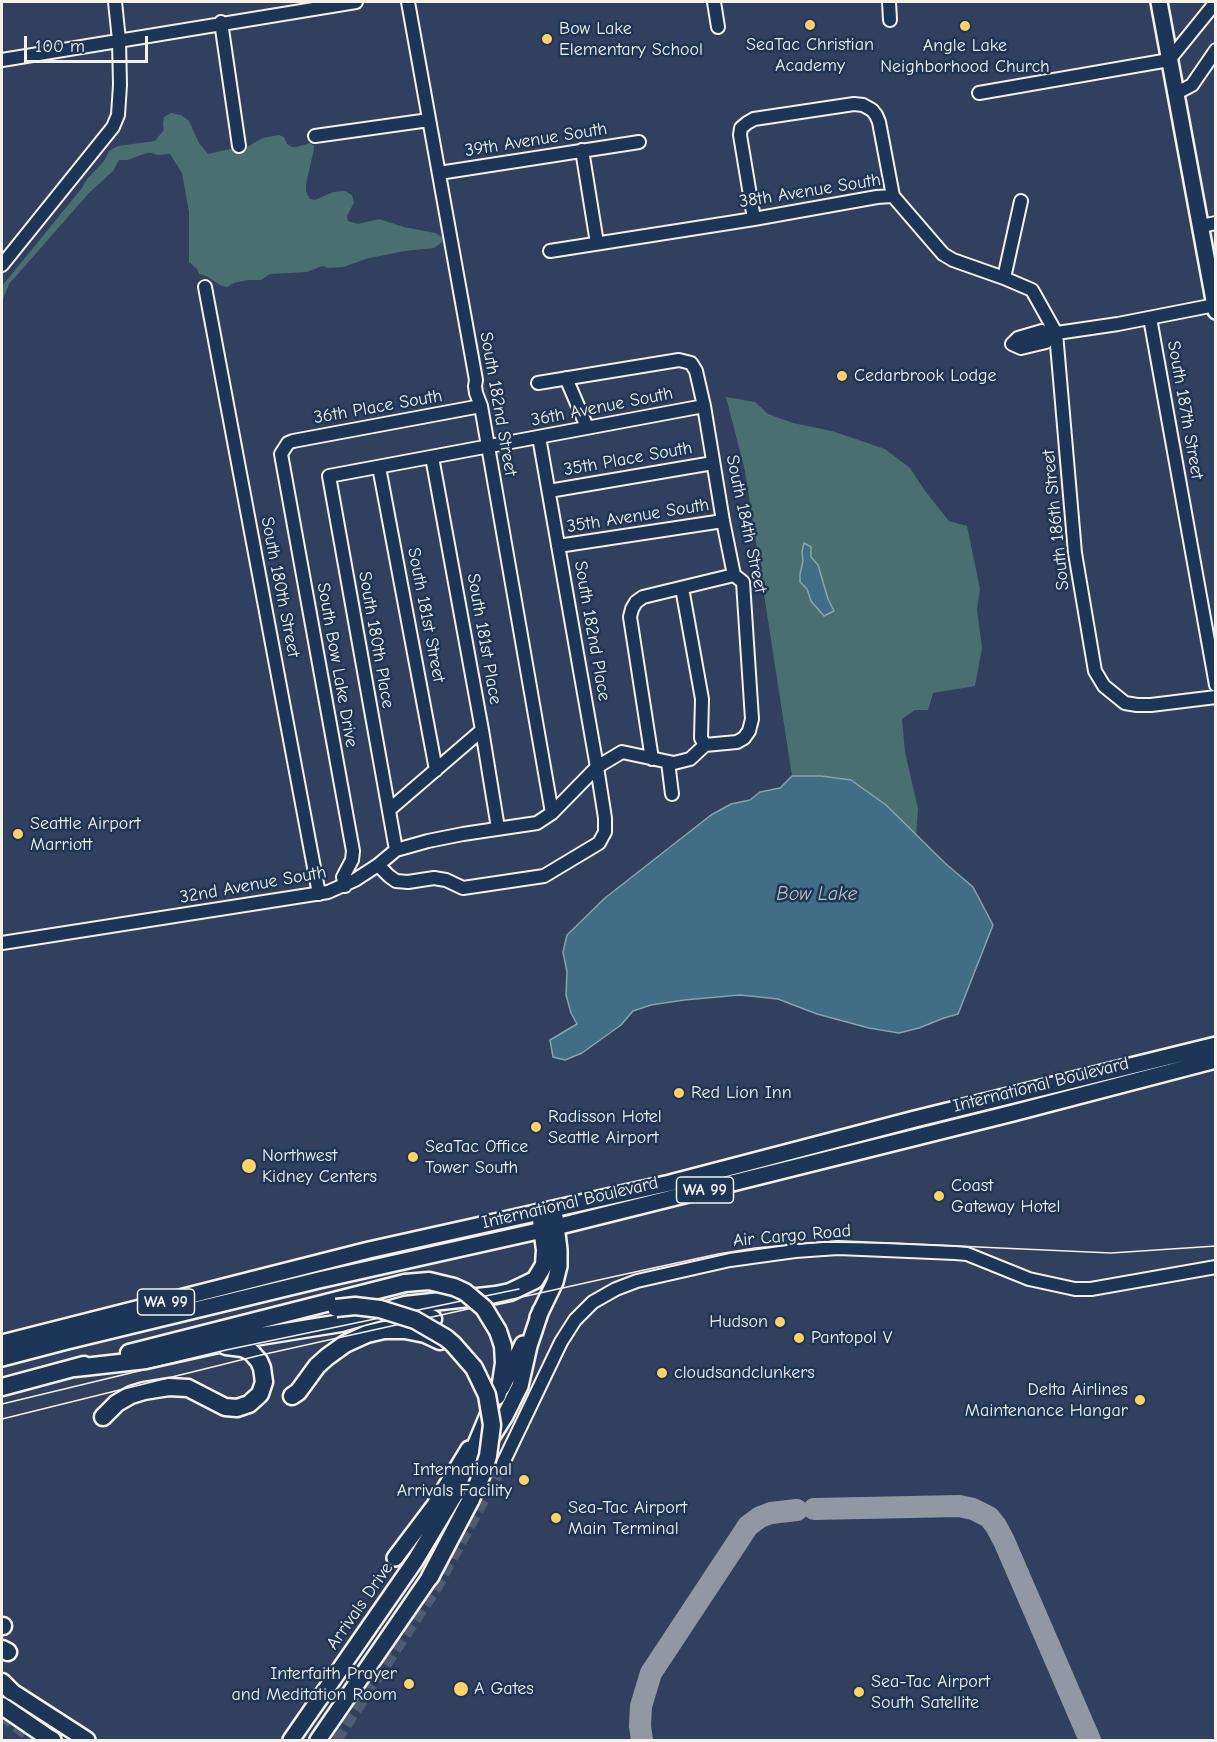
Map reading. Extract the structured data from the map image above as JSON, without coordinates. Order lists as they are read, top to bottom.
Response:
{
  "streets": {
    "main road": ["International Boulevard", "WA 99", "Arrivals Drive"],
    "street": [
      "39th Avenue South",
      "38th Avenue South",
      "South 182nd Street",
      "36th Place South",
      "36th Avenue South",
      "South 187th Street",
      "35th Place South",
      "35th Avenue South",
      "South 186th Street",
      "South 184th Street",
      "South 180th Street",
      "South 181st Street",
      "South 182nd Place",
      "South 181st Place",
      "South 180th Place",
      "South Bow Lake Drive",
      "32nd Avenue South",
      "Air Cargo Road"
    ]
  },
  "crossings": [
    ["39th Avenue South", "South 182nd Street"],
    ["38th Avenue South", "South 186th Street"],
    ["South 182nd Street", "36th Place South"],
    ["South 182nd Street", "36th Avenue South"],
    ["South 182nd Street", "32nd Avenue South"],
    ["36th Place South", "South Bow Lake Drive"],
    ["36th Avenue South", "South 184th Street"],
    ["36th Avenue South", "South 181st Street"],
    ["36th Avenue South", "South 182nd Place"],
    ["36th Avenue South", "South 181st Place"],
    ["36th Avenue South", "South 180th Place"],
    ["35th Place South", "South 184th Street"],
    ["35th Place South", "South 182nd Place"],
    ["35th Avenue South", "South 184th Street"],
    ["35th Avenue South", "South 182nd Place"],
    ["South 184th Street", "32nd Avenue South"],
    ["South 180th Street", "32nd Avenue South"],
    ["South 182nd Place", "32nd Avenue South"],
    ["South 181st Place", "32nd Avenue South"],
    ["South 180th Place", "32nd Avenue South"],
    ["South Bow Lake Drive", "32nd Avenue South"],
    ["International Boulevard", "Arrivals Drive"]
  ],
  "water": ["Bow Lake"],
  "places": [
    "SeaTac Christian Academy",
    "Angle Lake Neighborhood Church",
    "Bow Lake Elementary School",
    "Cedarbrook Lodge",
    "Seattle Airport Marriott",
    "Red Lion Inn",
    "Radisson Hotel Seattle Airport",
    "SeaTac Office Tower South",
    "Northwest Kidney Centers",
    "Coast Gateway Hotel",
    "Hudson",
    "Pantopol V",
    "cloudsandclunkers",
    "Delta Airlines Maintenance Hangar",
    "International Arrivals Facility",
    "Sea-Tac Airport Main Terminal",
    "Interfaith Prayer and Meditation Room",
    "A Gates",
    "Sea-Tac Airport South Satellite"
  ],
  "scale_bar": "100 m"
}
